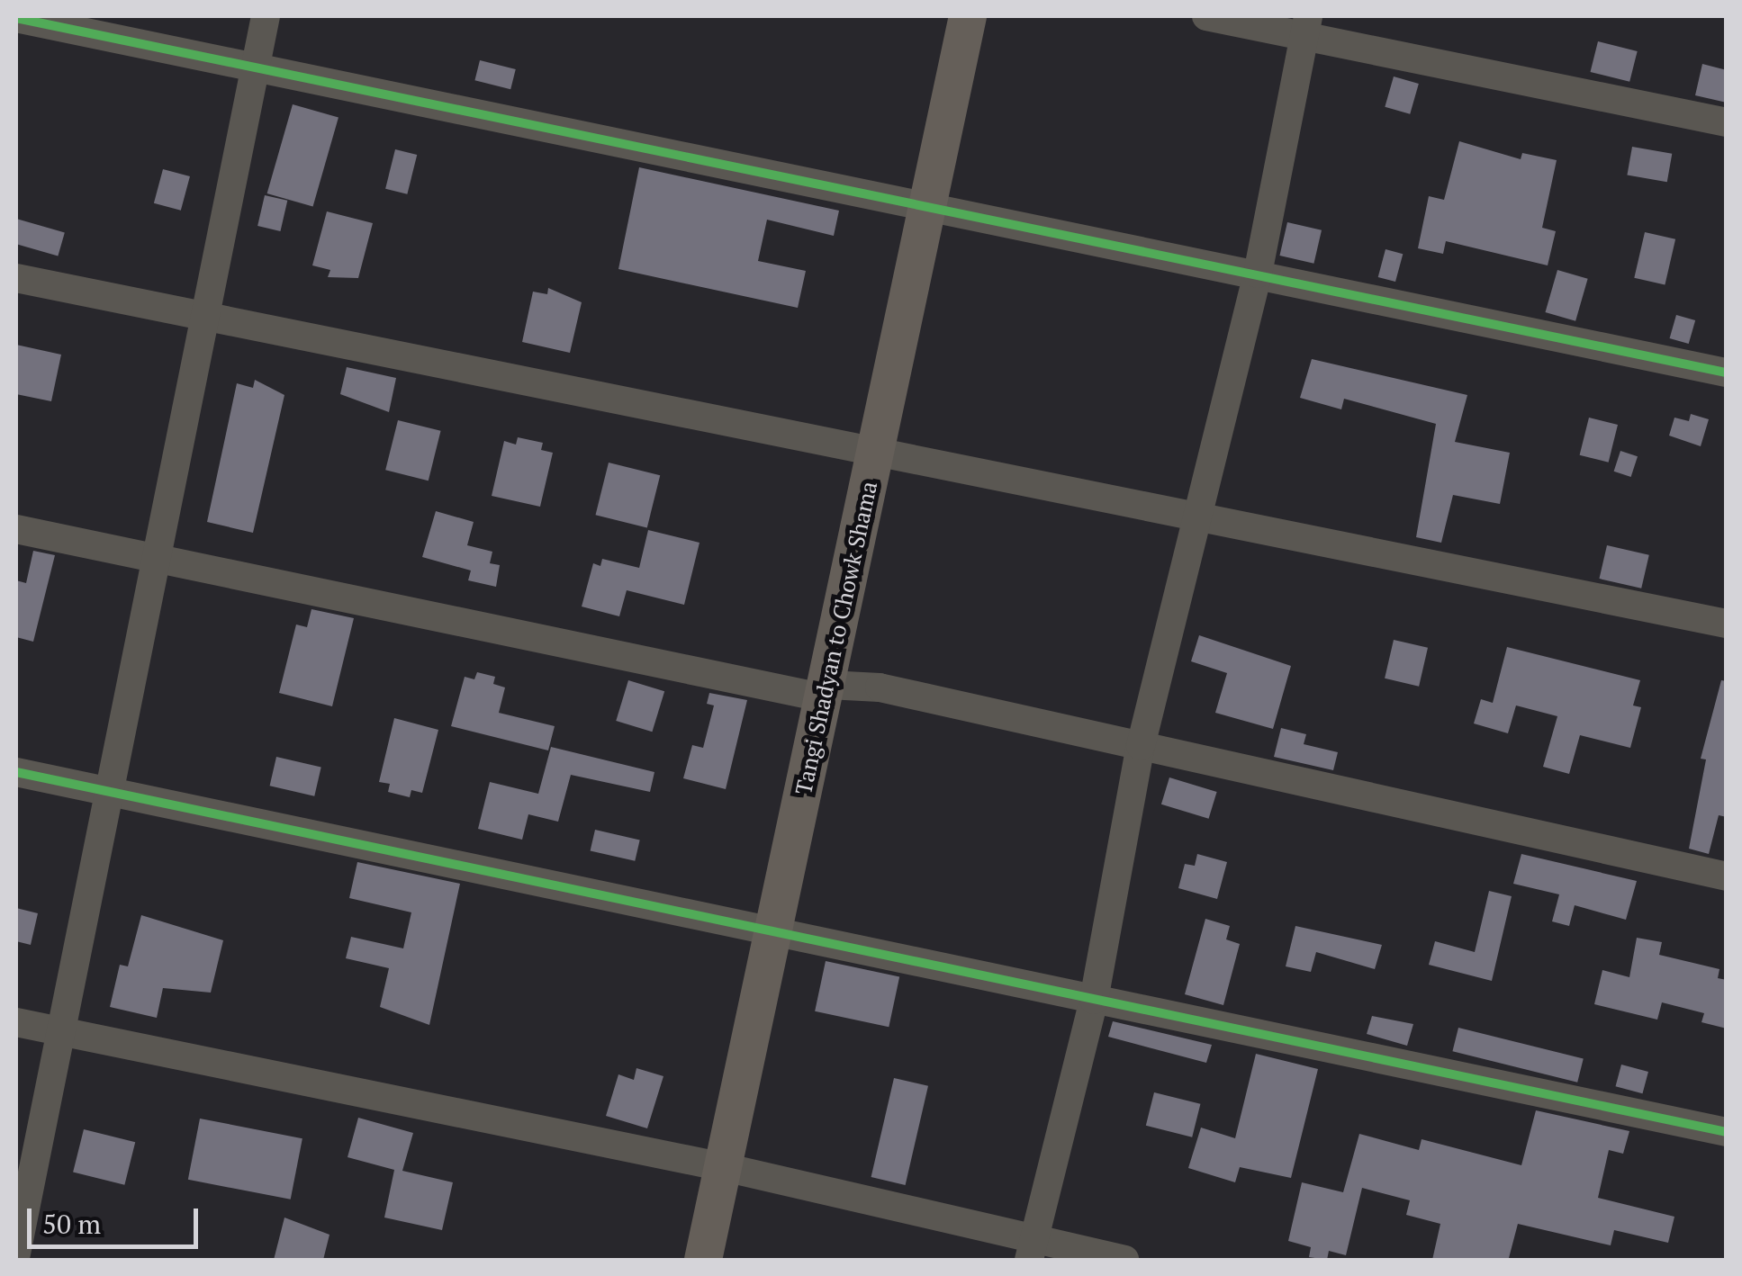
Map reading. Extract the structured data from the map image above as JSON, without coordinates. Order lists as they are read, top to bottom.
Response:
{
  "streets": {
    "main road": ["Tangi Shadyan to Chowk Shama"]
  },
  "scale_bar": "50 m"
}
